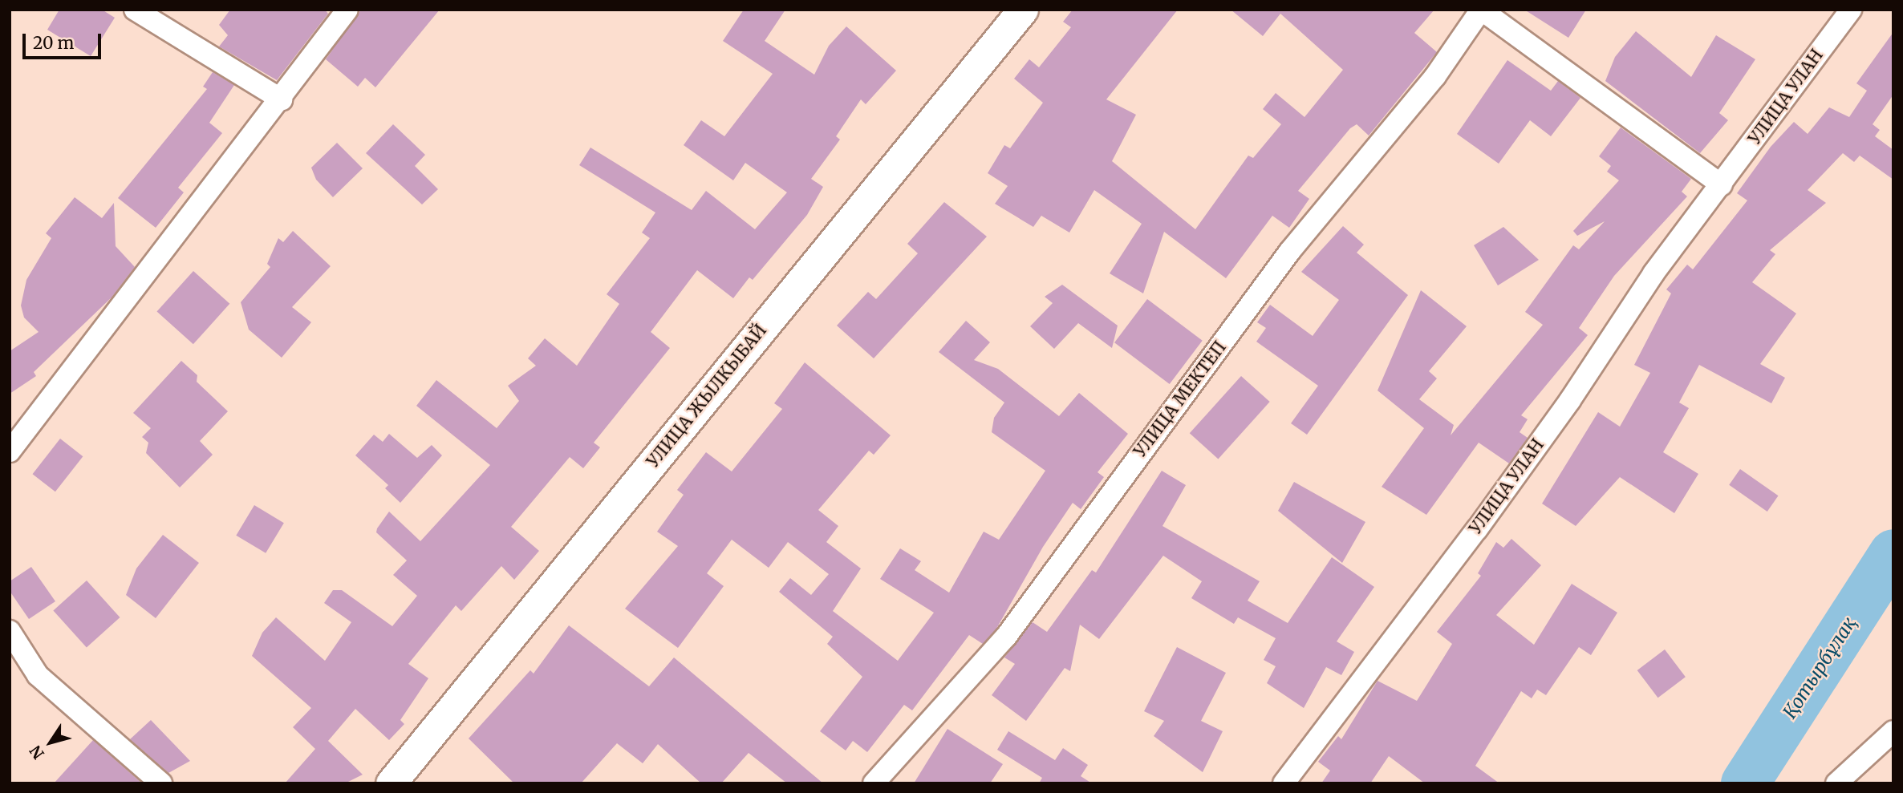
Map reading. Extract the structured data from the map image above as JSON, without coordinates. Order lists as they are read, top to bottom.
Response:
{
  "streets": {
    "street": ["УЛИЦА УЛАН", "УЛИЦА ЖЫЛКЫБАЙ", "УЛИЦА МЕКТЕП"]
  },
  "water": ["Қотырбұлақ"],
  "scale_bar": "20 m",
  "north": "bottom left"
}
